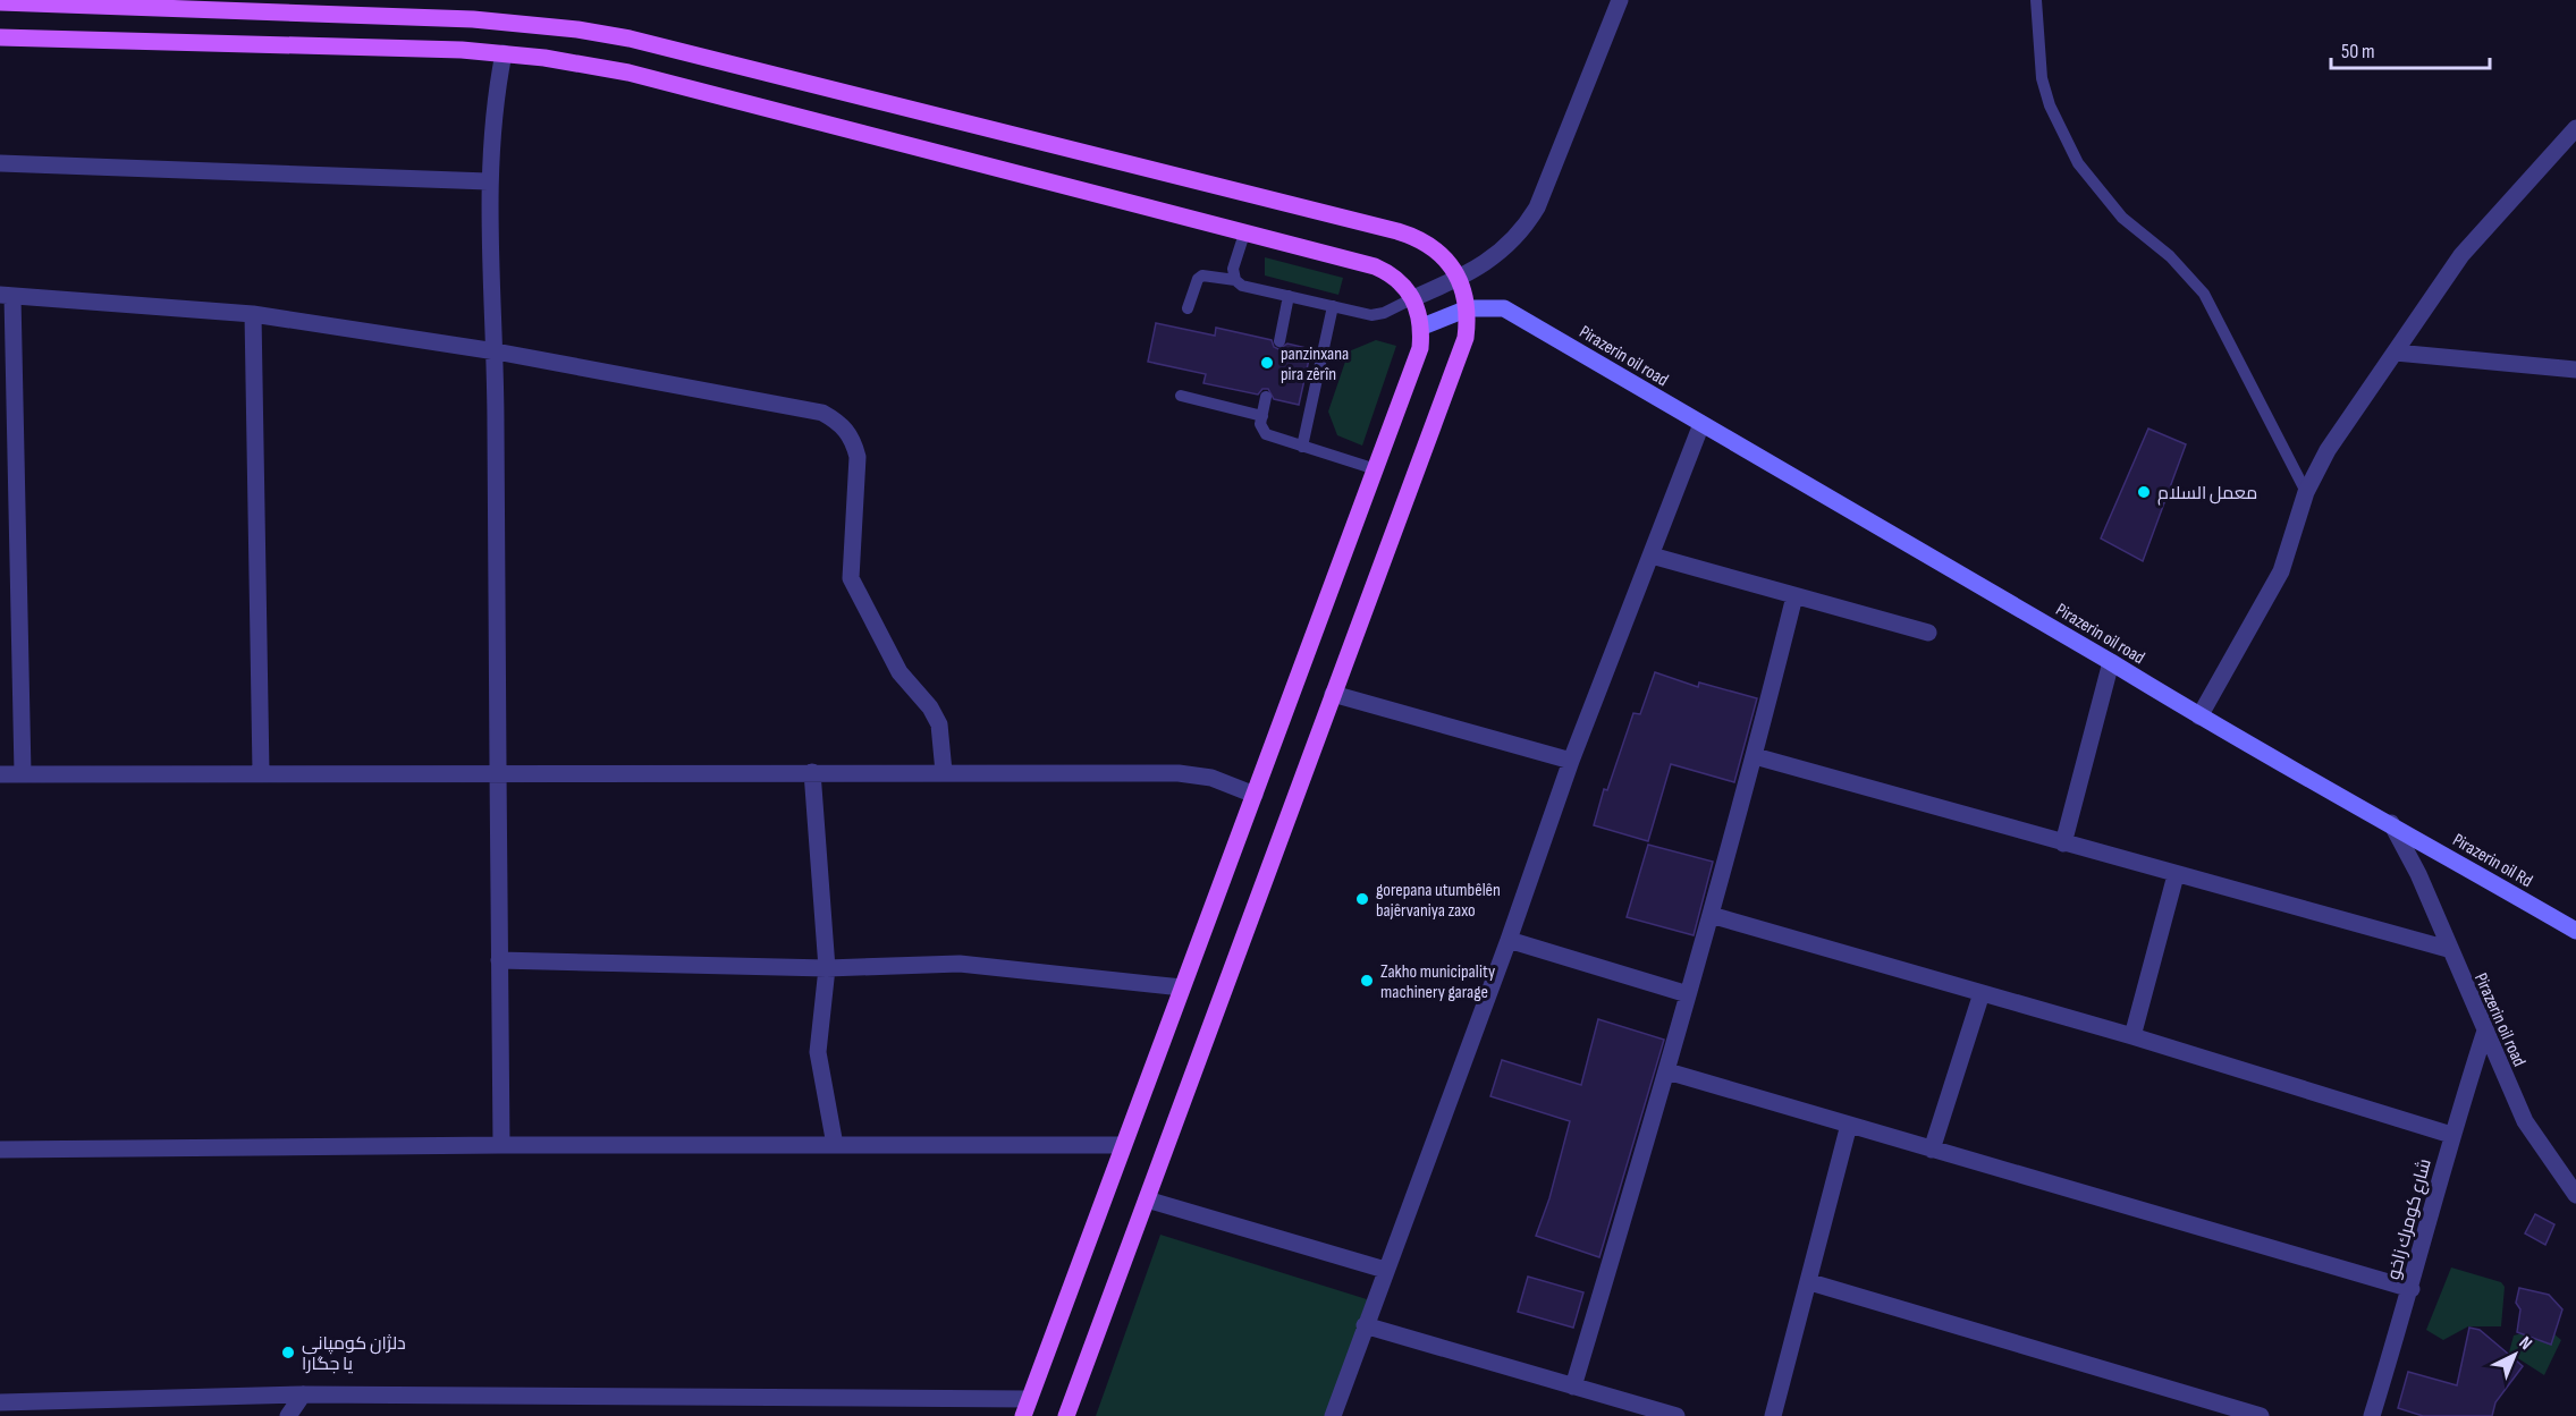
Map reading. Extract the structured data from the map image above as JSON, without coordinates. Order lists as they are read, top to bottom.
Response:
{
  "streets": {
    "main road": ["Pirazerin oil road", "Pirazerin oil Rd"],
    "street": ["شارع كومرك زاخو"]
  },
  "crossings": [
    ["Pirazerin oil road", "Pirazerin oil Rd"],
    ["Pirazerin oil road", "شارع كومرك زاخو"]
  ],
  "places": [
    "panzinxana pira zêrîn",
    "معمل السلام",
    "gorepana utumbêlên bajêrvaniya zaxo",
    "Zakho municipality machinery garage",
    "دلژان کومپانی یا جگارا"
  ],
  "scale_bar": "50 m",
  "north": "top right"
}
